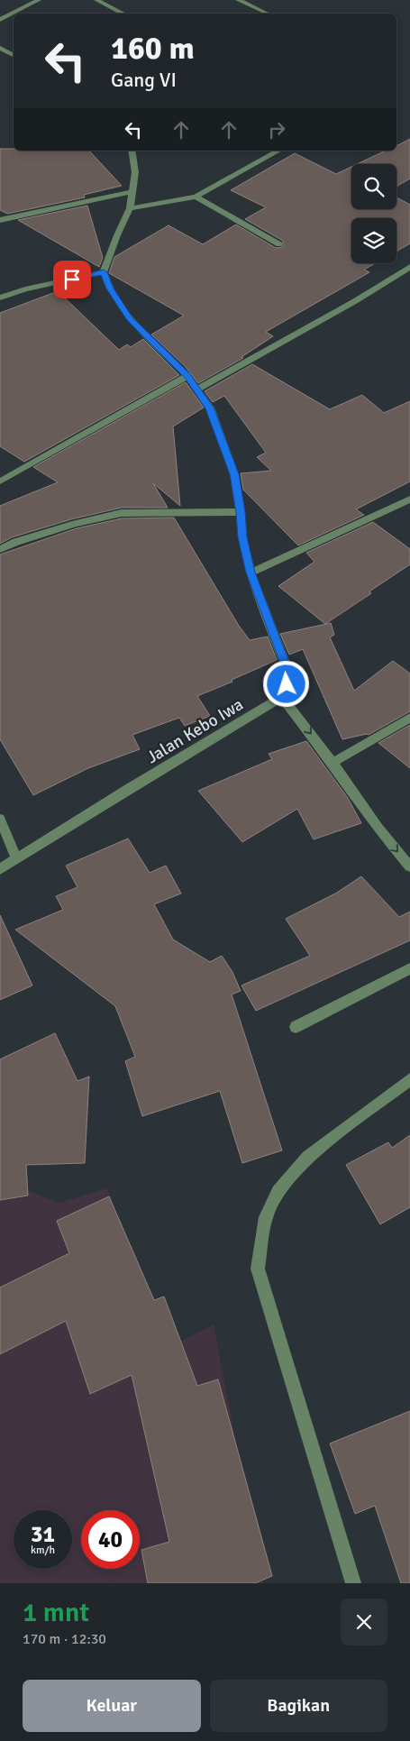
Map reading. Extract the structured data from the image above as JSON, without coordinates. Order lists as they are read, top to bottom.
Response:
{
  "streets": {
    "street": ["Jalan Kebo Iwa"]
  },
  "page": {
    "turn": ["160 m", "Gang VI"],
    "speed": "31 km/h",
    "limit": "40",
    "heading": ["1 mnt", "170 m · 12:30"],
    "buttons": ["Keluar", "Bagikan"]
  }
}
